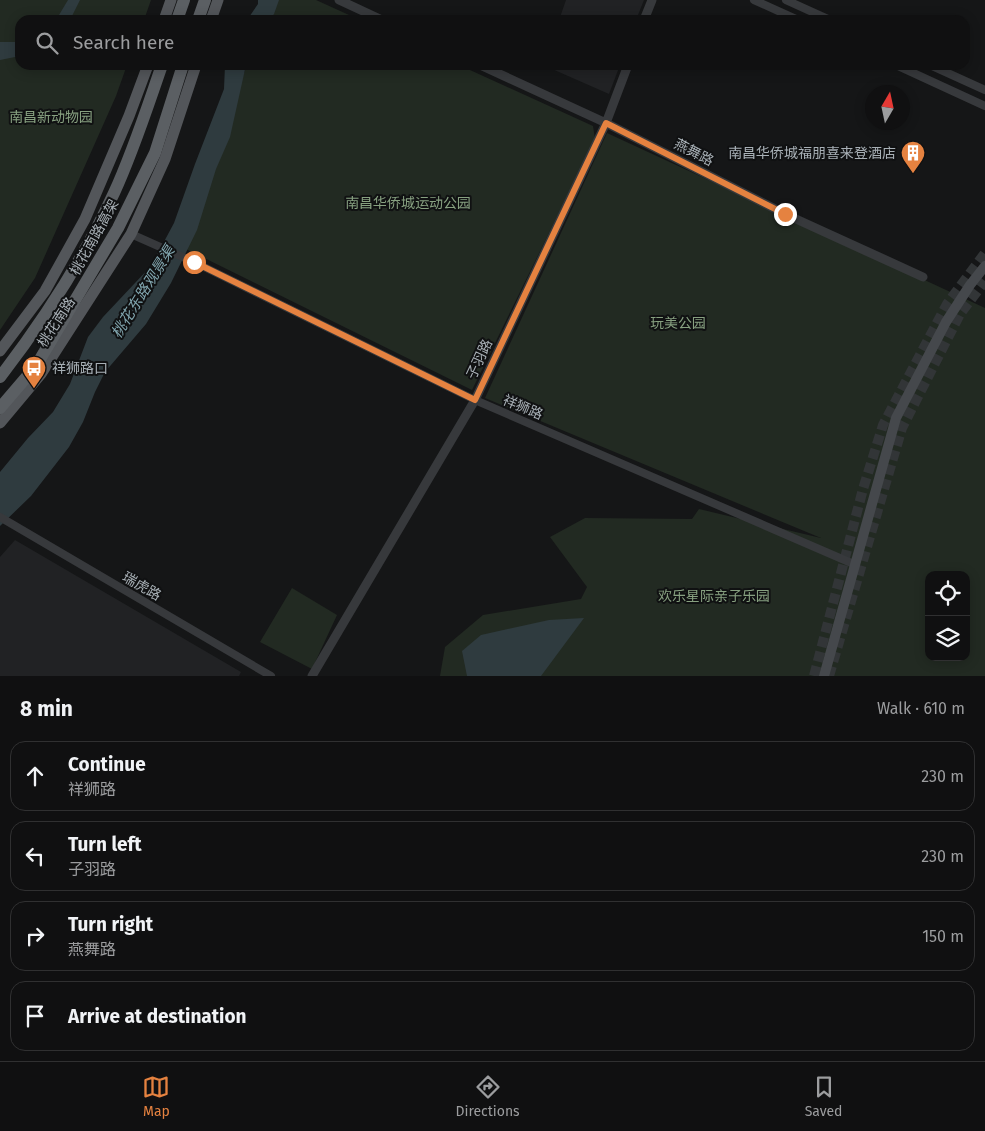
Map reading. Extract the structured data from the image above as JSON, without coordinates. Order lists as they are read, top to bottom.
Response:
{
  "streets": {
    "highway": ["桃花南路高架"],
    "main road": ["桃花南路"],
    "street": [
      "燕舞路",
      "子羽路",
      "祥狮路",
      "瑞虎路"
    ]
  },
  "crossings": [
    ["燕舞路", "子羽路"],
    ["桃花南路", "祥狮路"],
    ["子羽路", "祥狮路"]
  ],
  "water": ["桃花东路观景渠"],
  "parks": [
    "南昌新动物园",
    "南昌华侨城运动公园",
    "玩美公园",
    "欢乐星际亲子乐园"
  ],
  "places": {
    "building": ["南昌华侨城福朋喜来登酒店"],
    "bus stop": ["祥狮路口"]
  },
  "north": "top",
  "page": {
    "search": "Search here",
    "heading": ["8 min", "Walk · 610 m"],
    "list": [
      ["Continue", "祥狮路", "230 m"],
      ["Turn left", "子羽路", "230 m"],
      ["Turn right", "燕舞路", "150 m"],
      "Arrive at destination"
    ],
    "nav": ["Map", "Directions", "Saved"]
  }
}
